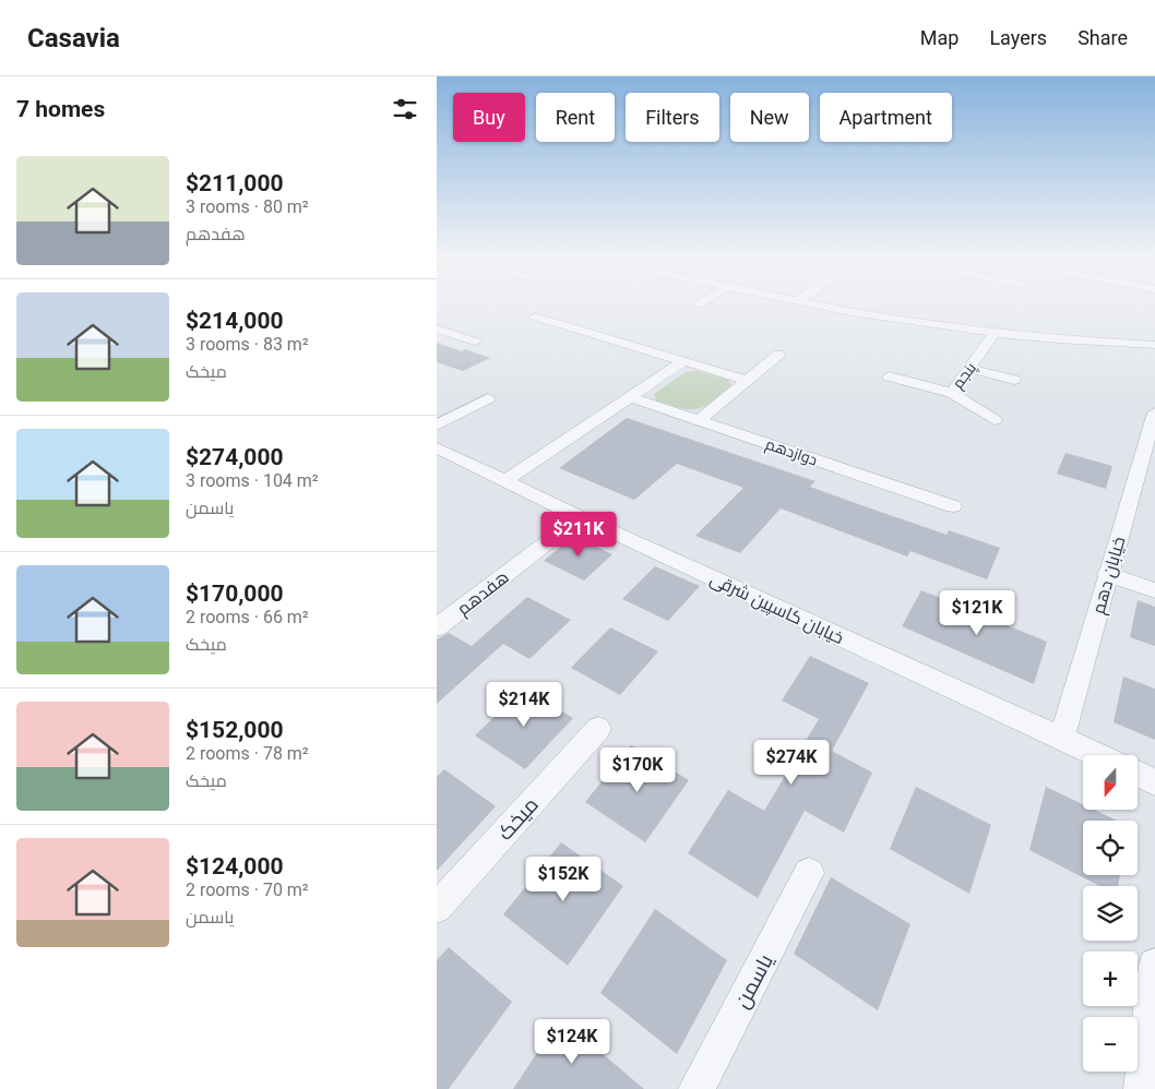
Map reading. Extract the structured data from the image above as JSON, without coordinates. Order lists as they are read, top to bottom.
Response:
{
  "streets": {
    "street": [
      "پنجم",
      "دوازدهم",
      "خیابان دهم",
      "هفدهم",
      "خیابان کاسپین شرقی",
      "میخک",
      "یاسمن"
    ]
  },
  "crossings": [
    ["خیابان دهم", "خیابان کاسپین شرقی"],
    ["هفدهم", "خیابان کاسپین شرقی"]
  ],
  "north": "bottom",
  "page": {
    "header": "Casavia",
    "nav": ["Map", "Layers", "Share"],
    "heading": "7 homes",
    "chip": [
      "Buy",
      "Rent",
      "Filters",
      "New",
      "Apartment"
    ],
    "list": [
      {
        "name": "$211,000",
        "note": "3 rooms · 80 m² · هفدهم"
      },
      {
        "name": "$214,000",
        "note": "3 rooms · 83 m² · میخک"
      },
      {
        "name": "$274,000",
        "note": "3 rooms · 104 m² · یاسمن"
      },
      {
        "name": "$170,000",
        "note": "2 rooms · 66 m² · میخک"
      },
      {
        "name": "$152,000",
        "note": "2 rooms · 78 m² · میخک"
      },
      {
        "name": "$124,000",
        "note": "2 rooms · 70 m² · یاسمن"
      }
    ],
    "price": [
      "$211K",
      "$121K",
      "$214K",
      "$274K",
      "$170K",
      "$152K",
      "$124K"
    ],
    "map_buttons": ["+", "−"]
  }
}
